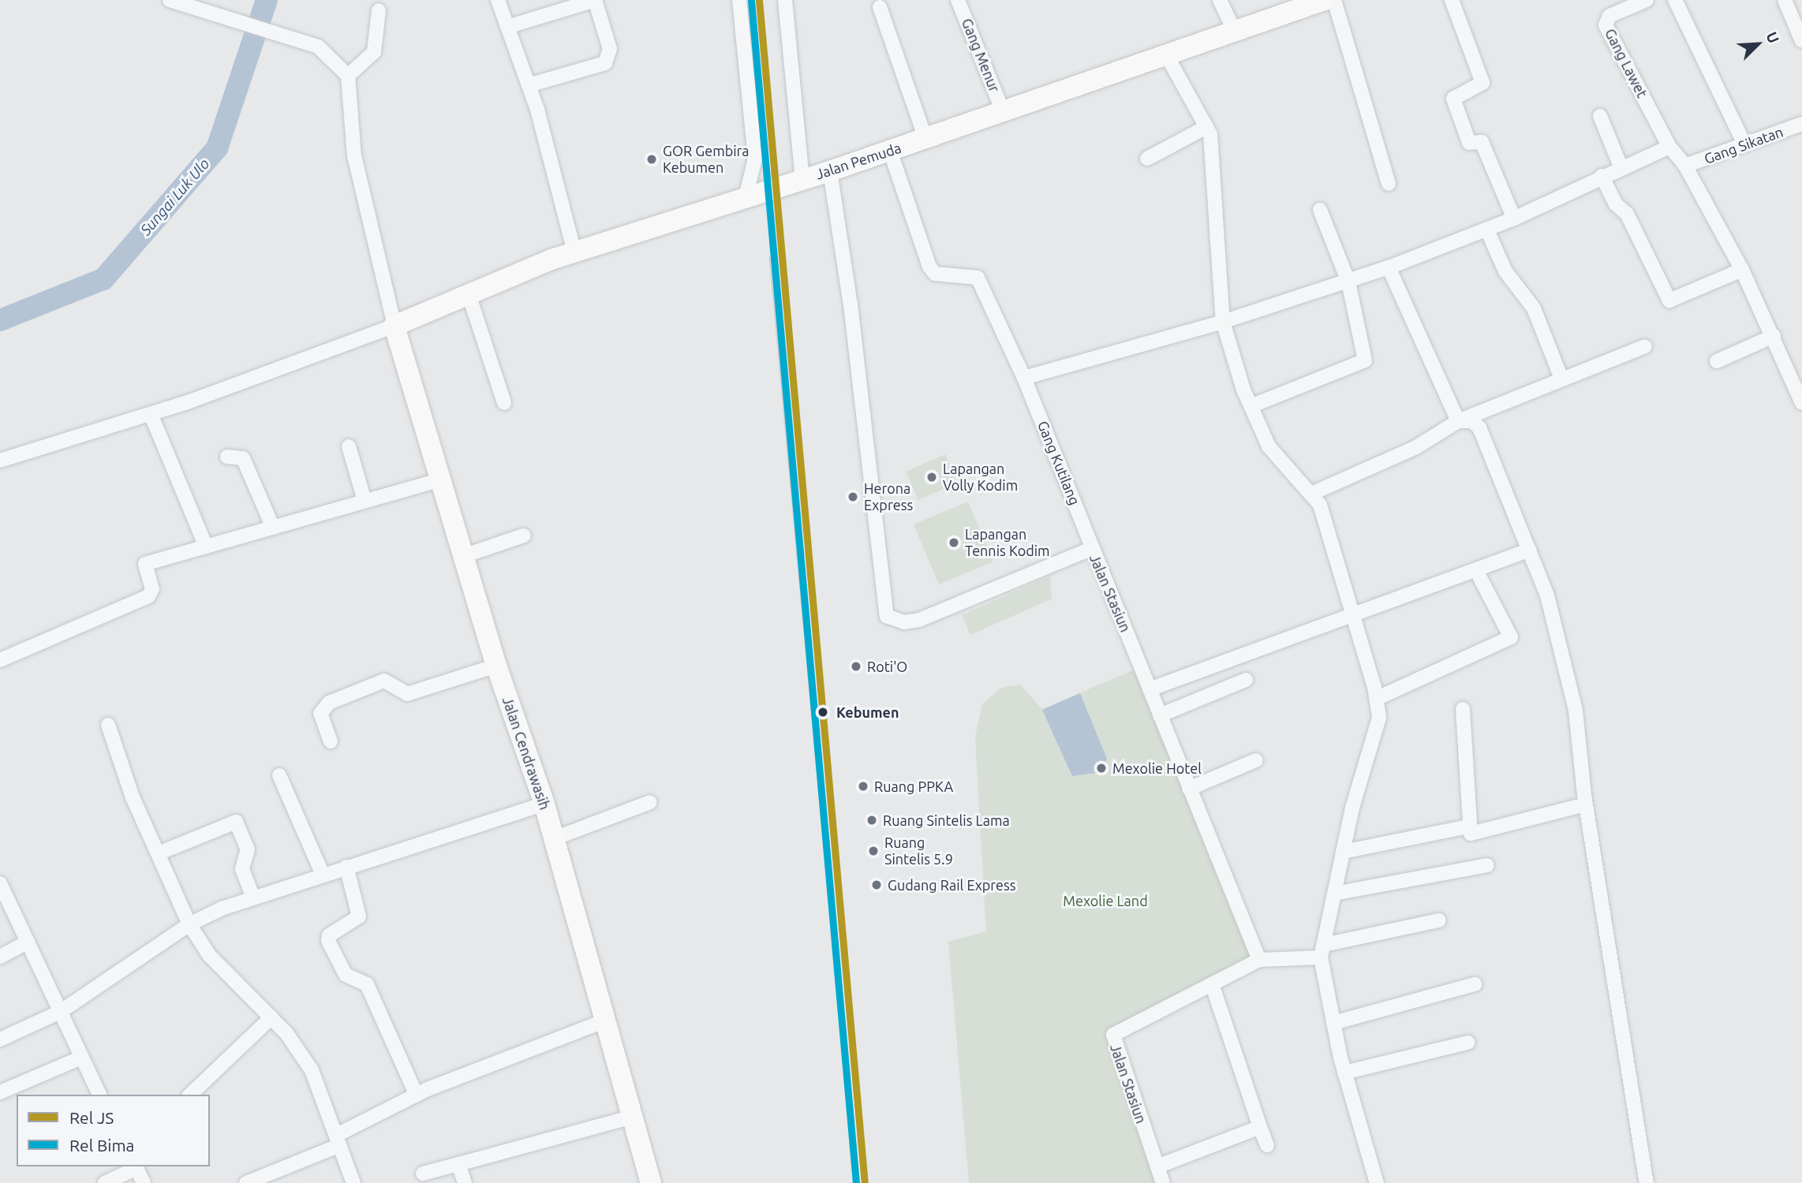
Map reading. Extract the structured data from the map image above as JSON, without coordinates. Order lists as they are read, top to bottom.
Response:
{
  "streets": {
    "main road": ["Jalan Pemuda", "Jalan Cendrawasih"],
    "street": [
      "Gang Menur",
      "Gang Lawet",
      "Gang Sikatan",
      "Gang Kutilang",
      "Jalan Stasiun"
    ]
  },
  "crossings": [
    ["Gang Menur", "Jalan Pemuda"],
    ["Jalan Pemuda", "Gang Kutilang"],
    ["Jalan Pemuda", "Jalan Stasiun"],
    ["Jalan Pemuda", "Jalan Cendrawasih"],
    ["Gang Kutilang", "Jalan Stasiun"]
  ],
  "water": ["Sungai Luk Ulo"],
  "parks": ["Mexolie Land"],
  "places": [
    "GOR Gembira Kebumen",
    "Lapangan Volly Kodim",
    "Herona Express",
    "Lapangan Tennis Kodim",
    "Roti'O",
    "Kebumen",
    "Mexolie Hotel",
    "Ruang PPKA",
    "Ruang Sintelis Lama",
    "Ruang Sintelis 5.9",
    "Gudang Rail Express"
  ],
  "lines": ["rail line JS", "rail line Bima"],
  "legend": ["Rel JS", "Rel Bima"],
  "north": "top right"
}
